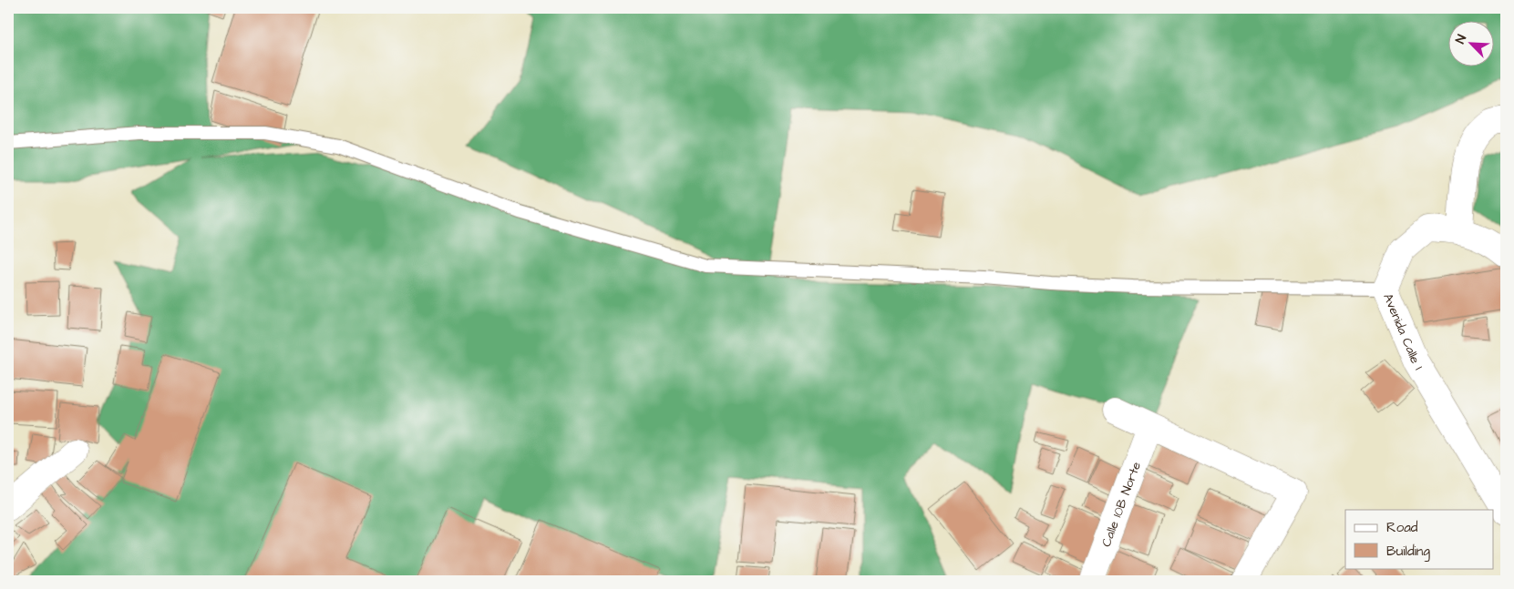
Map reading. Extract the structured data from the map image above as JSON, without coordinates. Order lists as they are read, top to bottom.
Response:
{
  "streets": {
    "street": ["Avenida Calle 1", "Calle 10B Norte"]
  },
  "legend": ["Road", "Building"],
  "north": "top left"
}
